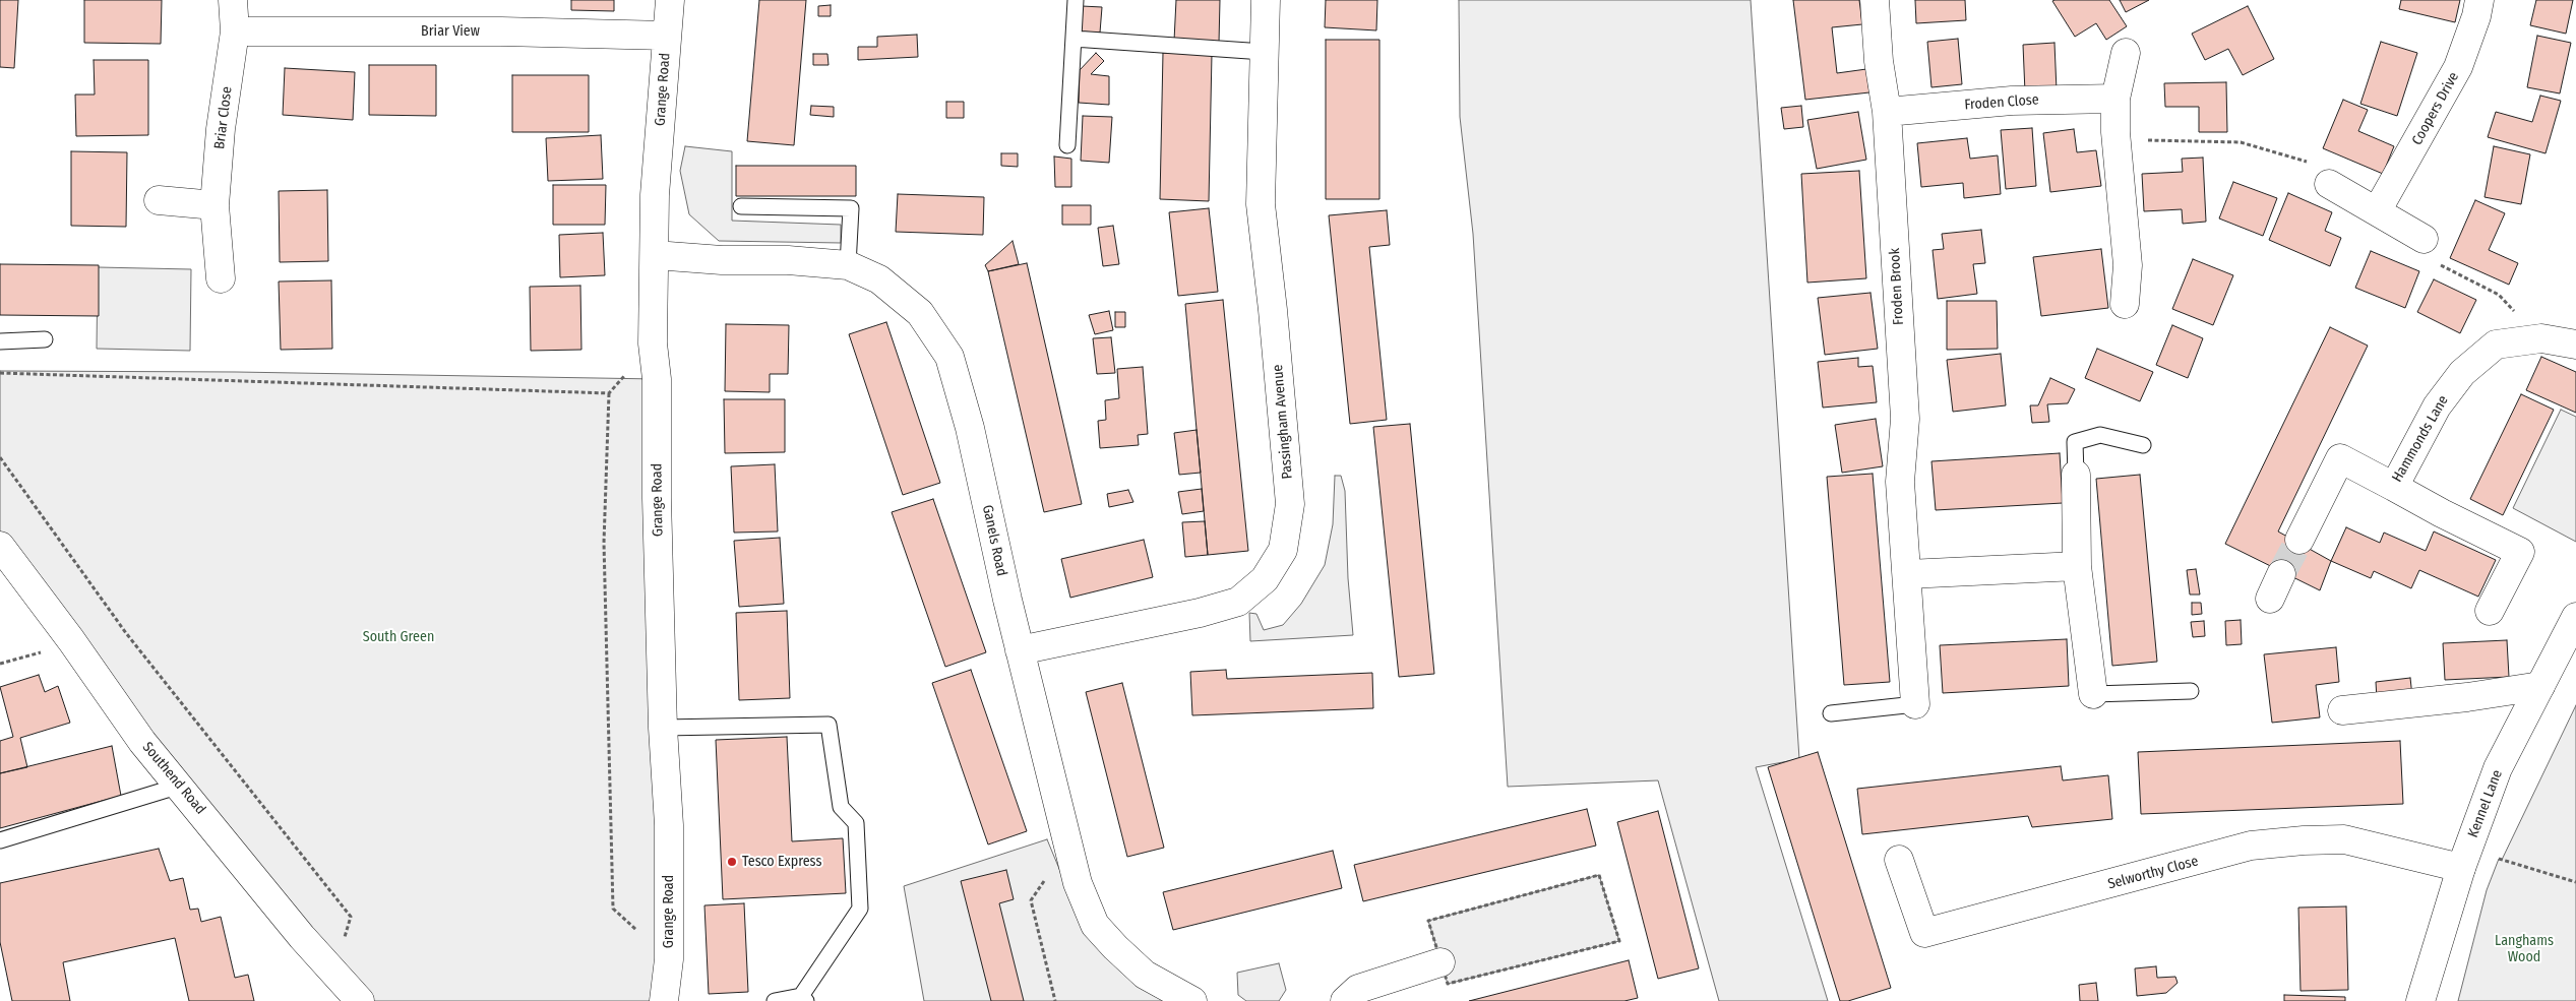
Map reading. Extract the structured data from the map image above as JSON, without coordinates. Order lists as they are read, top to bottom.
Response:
{
  "streets": {
    "street": [
      "Briar View",
      "Grange Road",
      "Froden Close",
      "Coopers Drive",
      "Briar Close",
      "Froden Brook",
      "Passingham Avenue",
      "Hammonds Lane",
      "Ganels Road",
      "Southend Road",
      "Kennel Lane",
      "Selworthy Close"
    ]
  },
  "crossings": [
    ["Briar View", "Grange Road"],
    ["Briar View", "Briar Close"],
    ["Grange Road", "Ganels Road"],
    ["Froden Close", "Froden Brook"],
    ["Passingham Avenue", "Ganels Road"],
    ["Kennel Lane", "Selworthy Close"]
  ],
  "parks": ["South Green", "Langhams Wood"],
  "places": ["Tesco Express"]
}
